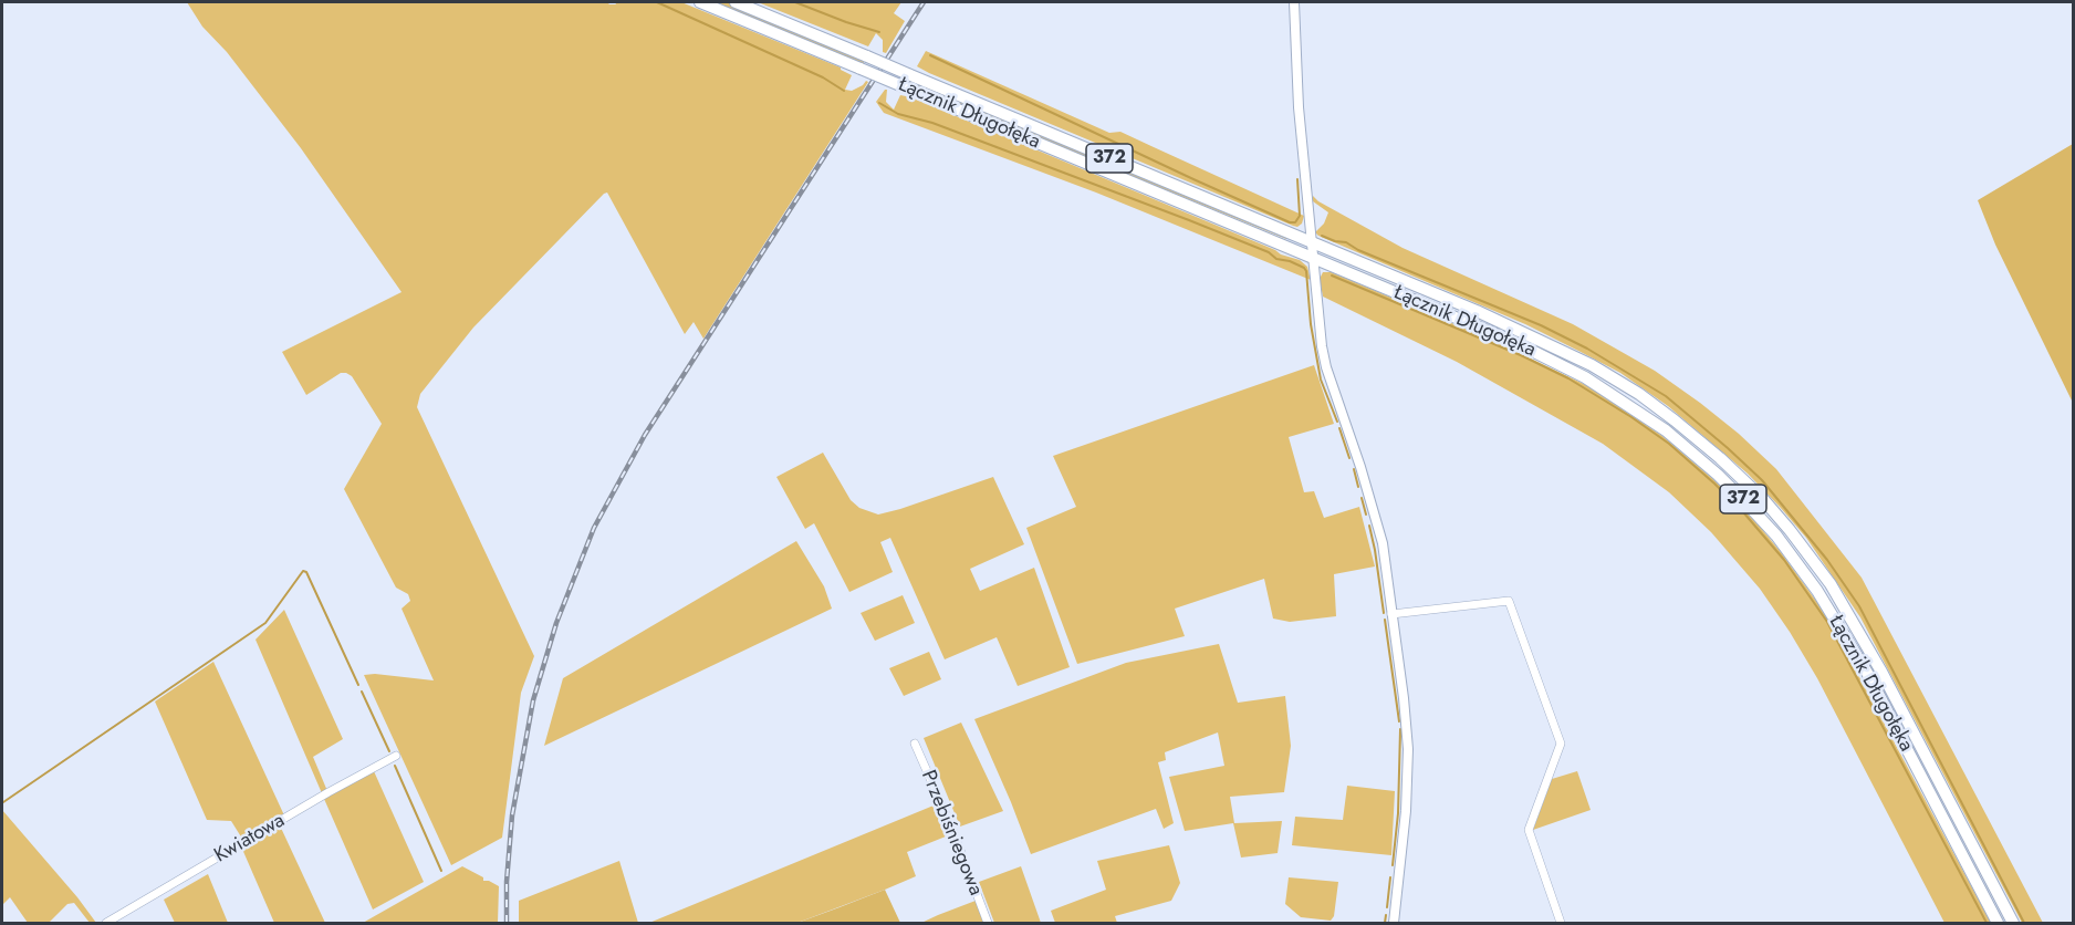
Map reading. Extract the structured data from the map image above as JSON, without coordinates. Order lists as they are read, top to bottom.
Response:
{
  "streets": {
    "main road": ["Łącznik Długołęka", "372"],
    "street": ["Przebiśniegowa", "Kwiatowa"]
  }
}
